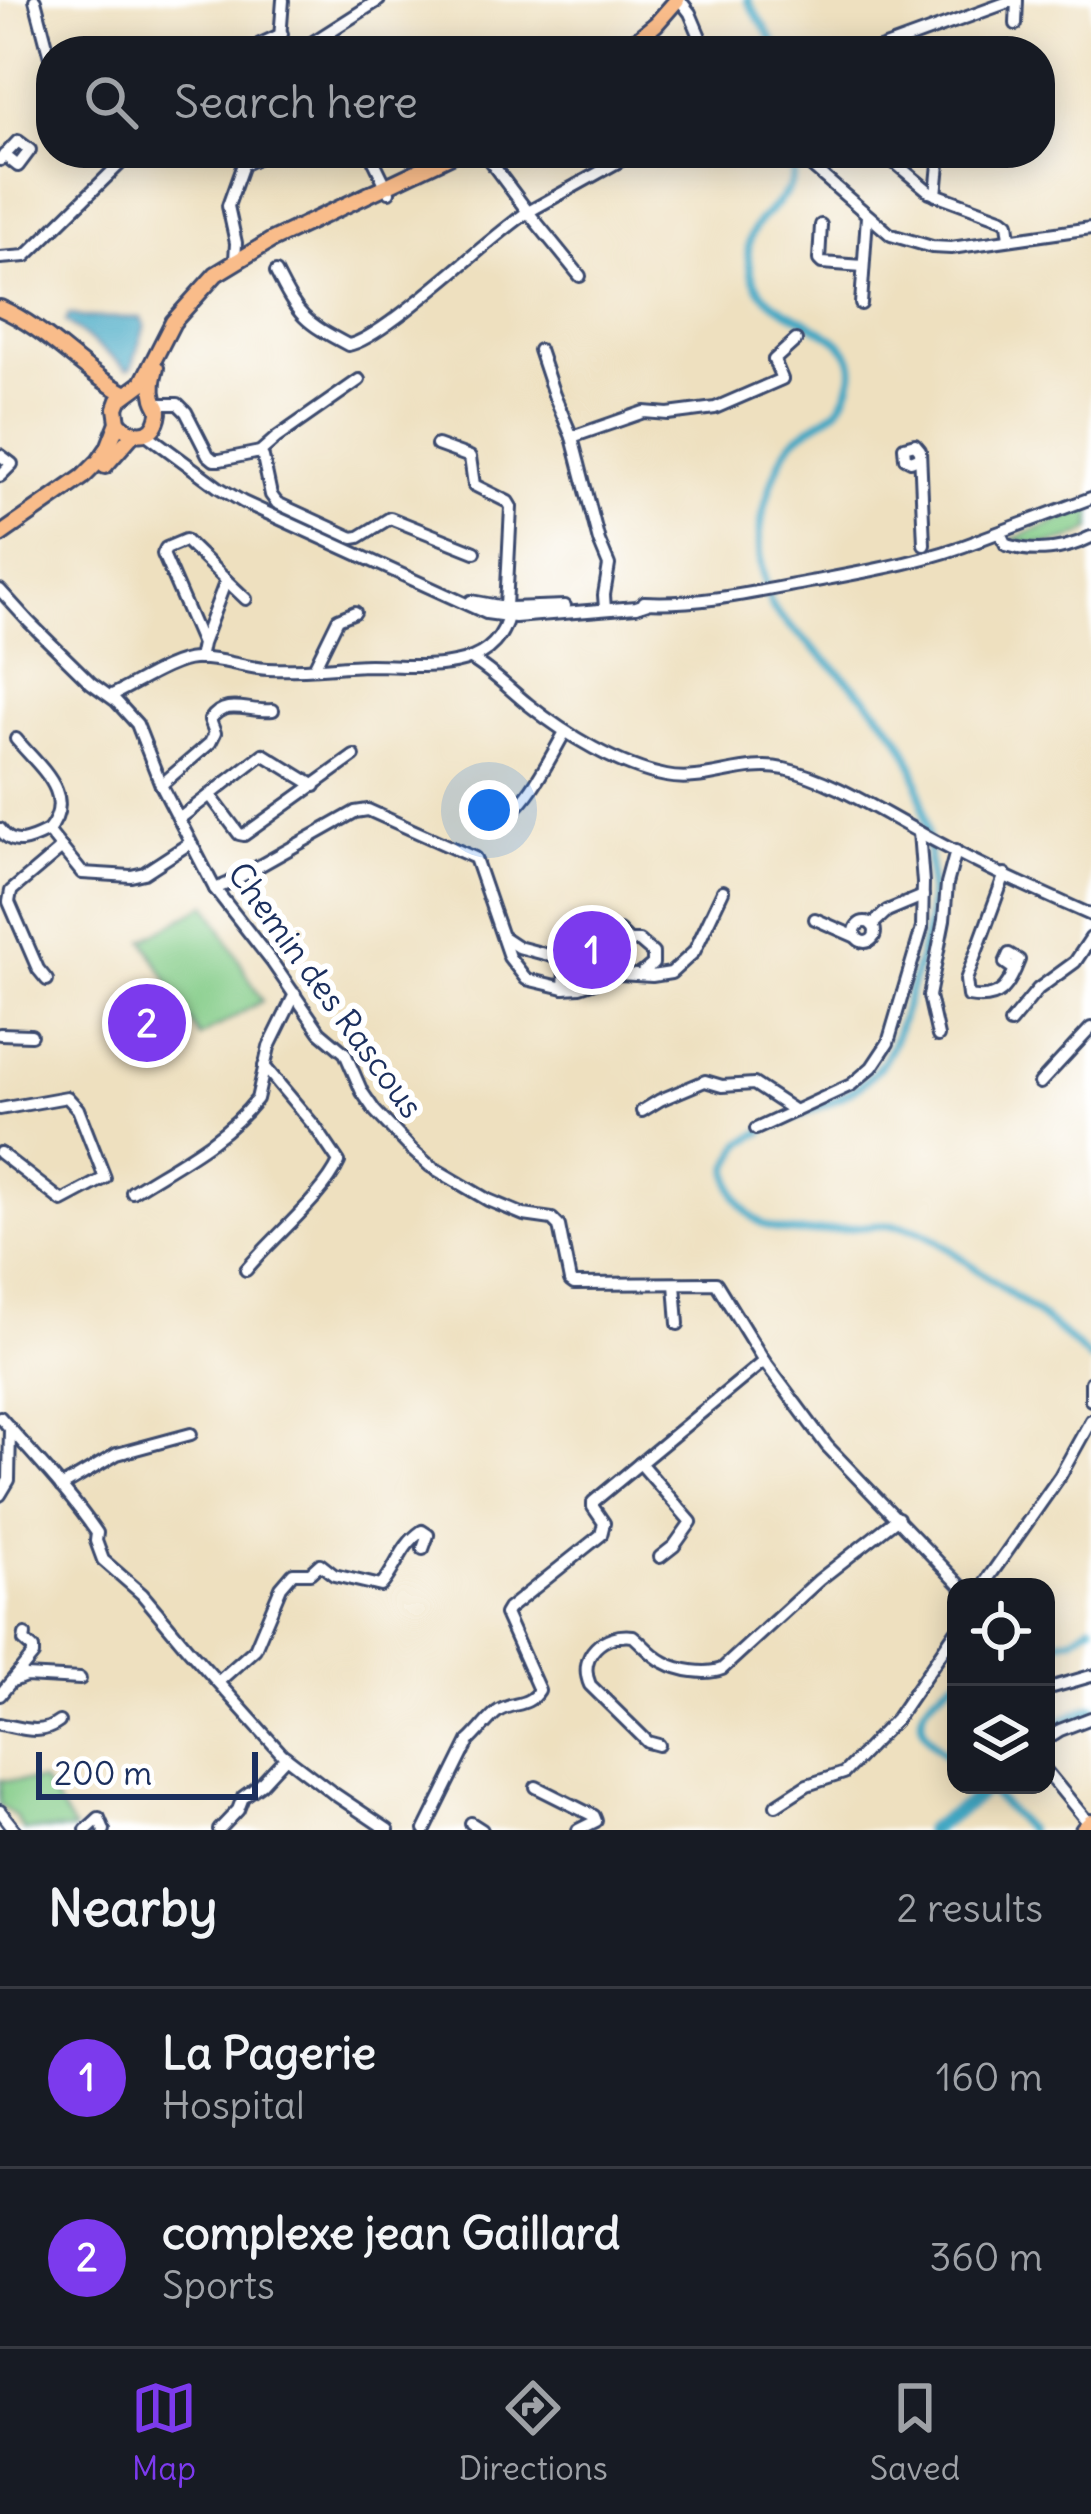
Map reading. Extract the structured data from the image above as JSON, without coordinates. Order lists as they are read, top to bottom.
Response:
{
  "streets": {
    "street": ["Chemin des Rascous"]
  },
  "scale_bar": "200 m",
  "page": {
    "search": "Search here",
    "pins": ["1", "2"],
    "scale": "200 m",
    "heading": ["Nearby", "2 results"],
    "list": [
      {
        "mark": "1",
        "name": "La Pagerie",
        "note": "Hospital",
        "value": "160 m"
      },
      {
        "mark": "2",
        "name": "complexe jean Gaillard",
        "note": "Sports",
        "value": "360 m"
      }
    ],
    "nav": ["Map", "Directions", "Saved"]
  }
}
